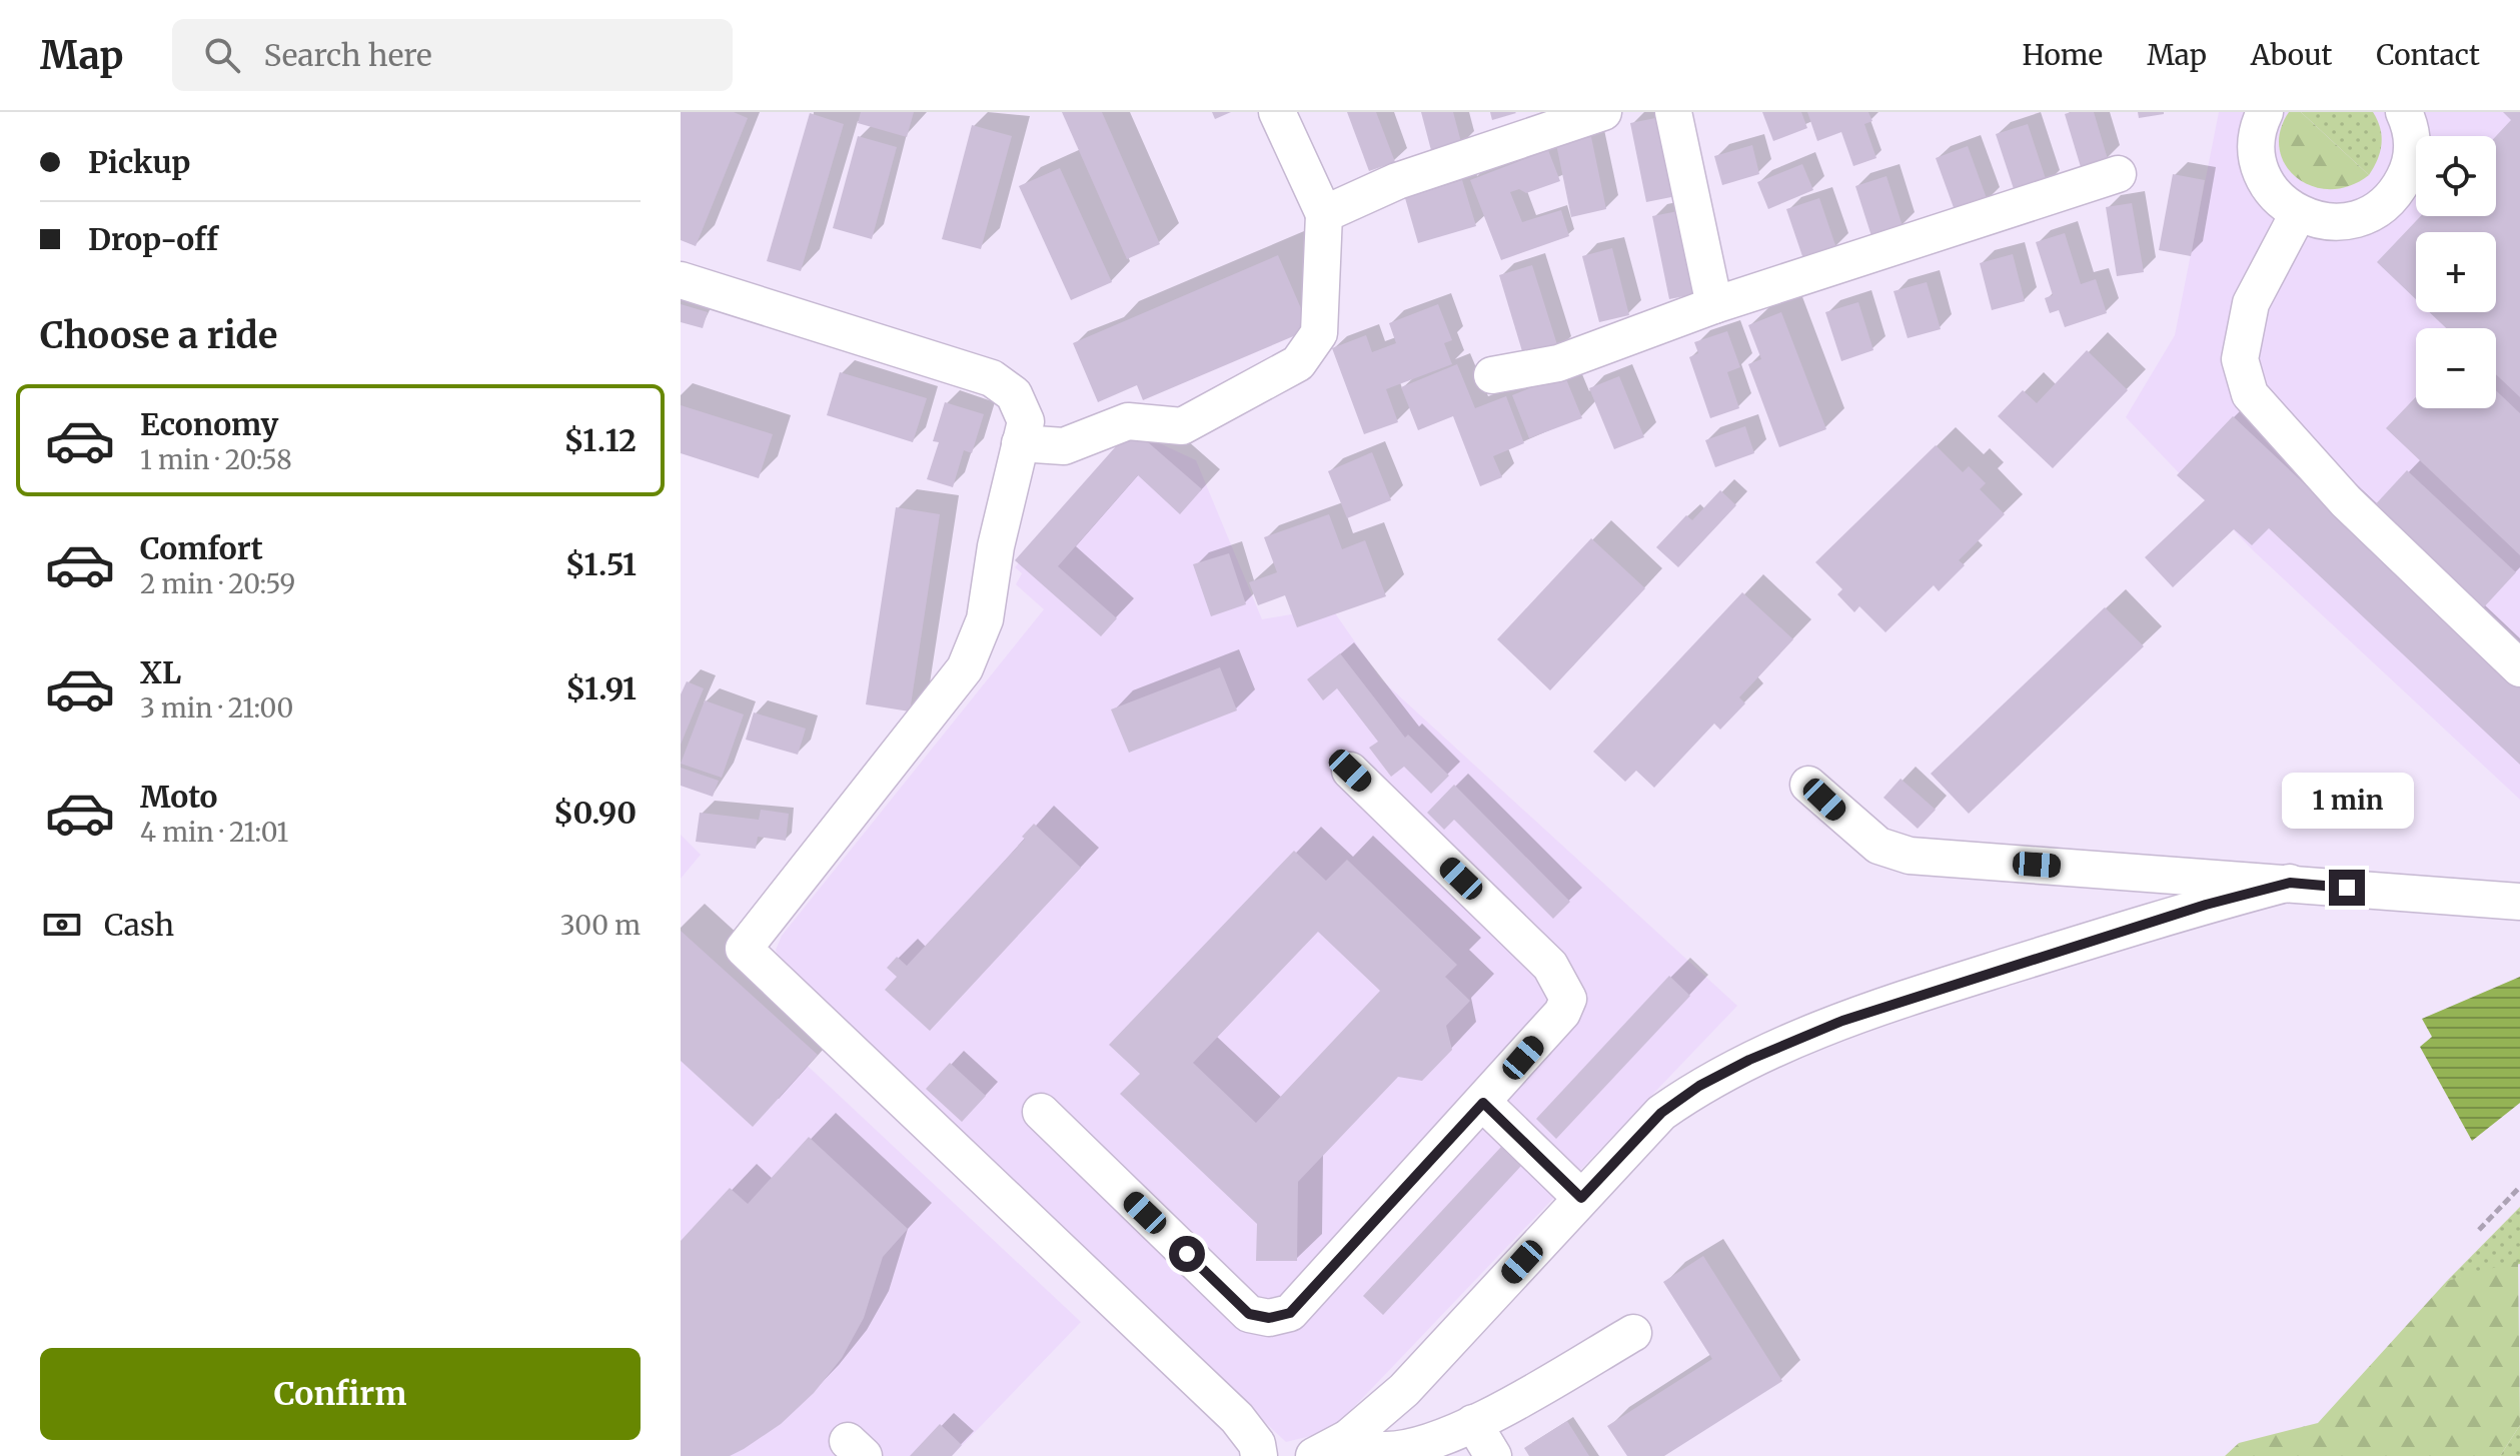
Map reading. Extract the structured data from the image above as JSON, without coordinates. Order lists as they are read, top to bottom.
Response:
{
  "page": {
    "header": "Map",
    "search": "Search here",
    "nav": [
      "Home",
      "Map",
      "About",
      "Contact"
    ],
    "banner": ["Pickup", "Drop-off"],
    "map_buttons": ["+", "−"],
    "heading": "Choose a ride",
    "list": [
      {
        "name": "Economy",
        "note": "1 min · 20:58",
        "value": "$1.12"
      },
      {
        "name": "Comfort",
        "note": "2 min · 20:59",
        "value": "$1.51"
      },
      {
        "name": "XL",
        "note": "3 min · 21:00",
        "value": "$1.91"
      },
      {
        "name": "Moto",
        "note": "4 min · 21:01",
        "value": "$0.90"
      }
    ],
    "bubble": "1 min",
    "pay": ["Cash", "300 m"],
    "buttons": "Confirm"
  }
}
